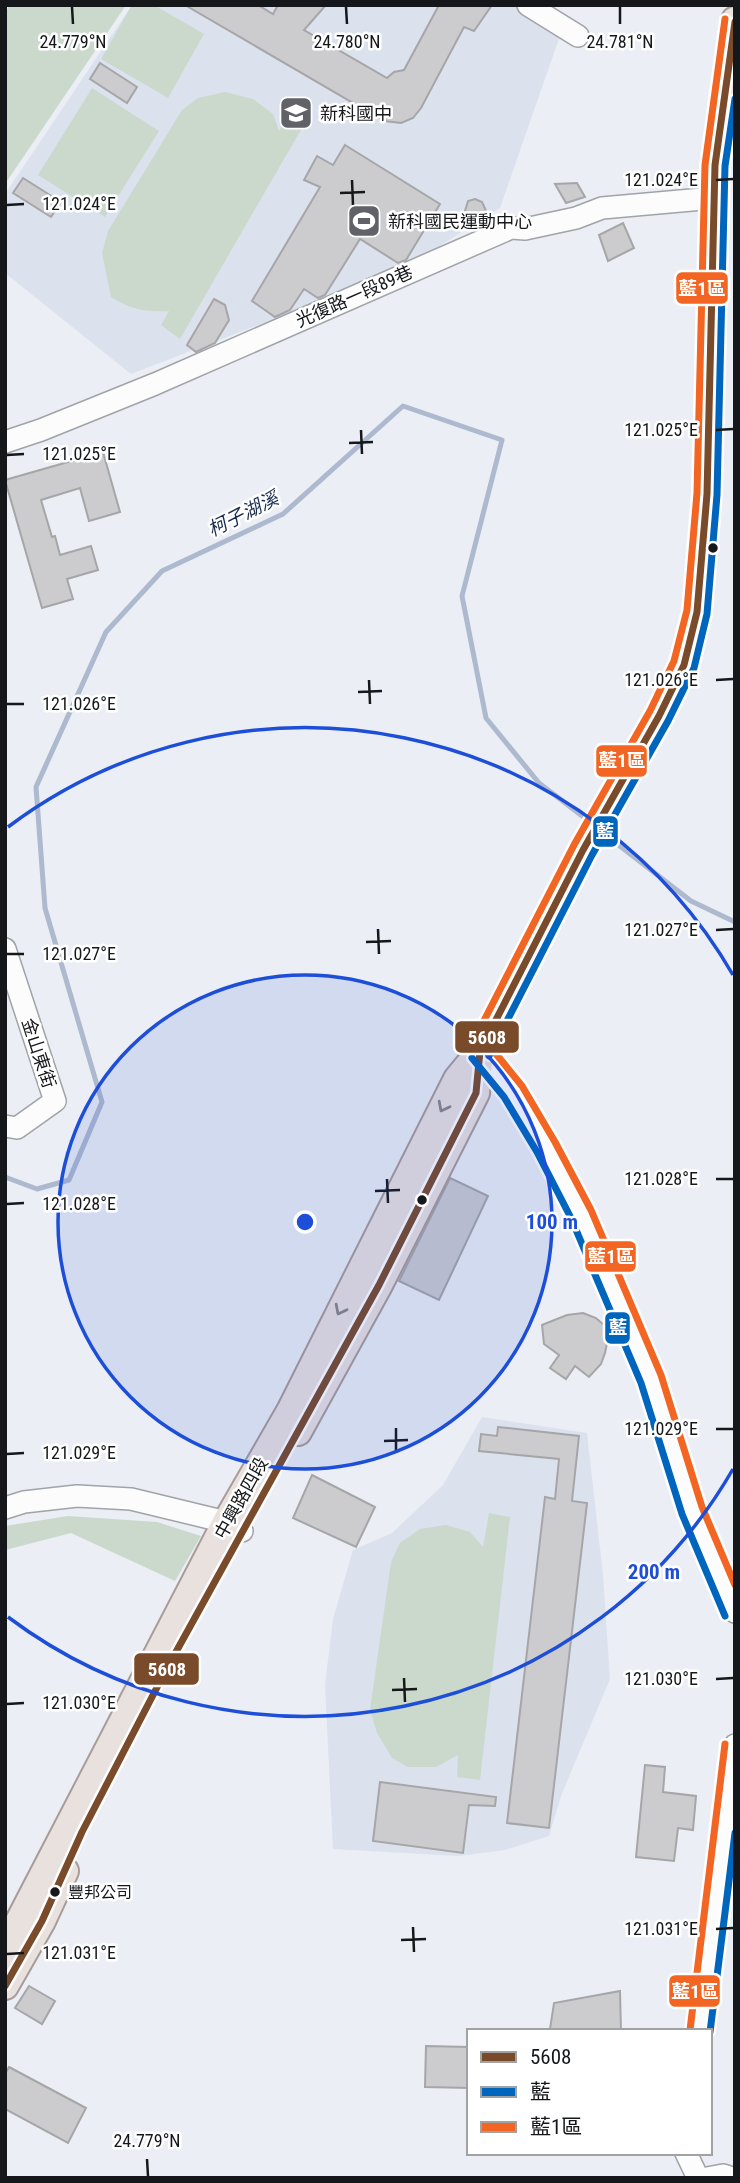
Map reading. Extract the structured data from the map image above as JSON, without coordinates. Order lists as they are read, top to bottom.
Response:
{
  "streets": {
    "main road": ["中興路四段"],
    "street": ["光復路一段89巷", "金山東街"]
  },
  "crossings": [
    ["光復路一段89巷", "中興路四段"]
  ],
  "water": ["柯子湖溪"],
  "places": {
    "school or university": ["新科國中"],
    "sports": ["新科國民運動中心"],
    "other": ["豐邦公司"]
  },
  "lines": ["transit line 藍1區", "transit line 5608", "transit line 藍"],
  "legend": ["5608", "藍", "藍1區"],
  "coordinates": [
    "24.779°N",
    "24.780°N",
    "24.781°N",
    "121.024°E",
    "121.025°E",
    "121.026°E",
    "121.027°E",
    "121.028°E",
    "121.029°E",
    "121.030°E",
    "121.031°E"
  ],
  "rings": ["100 m", "200 m"]
}
